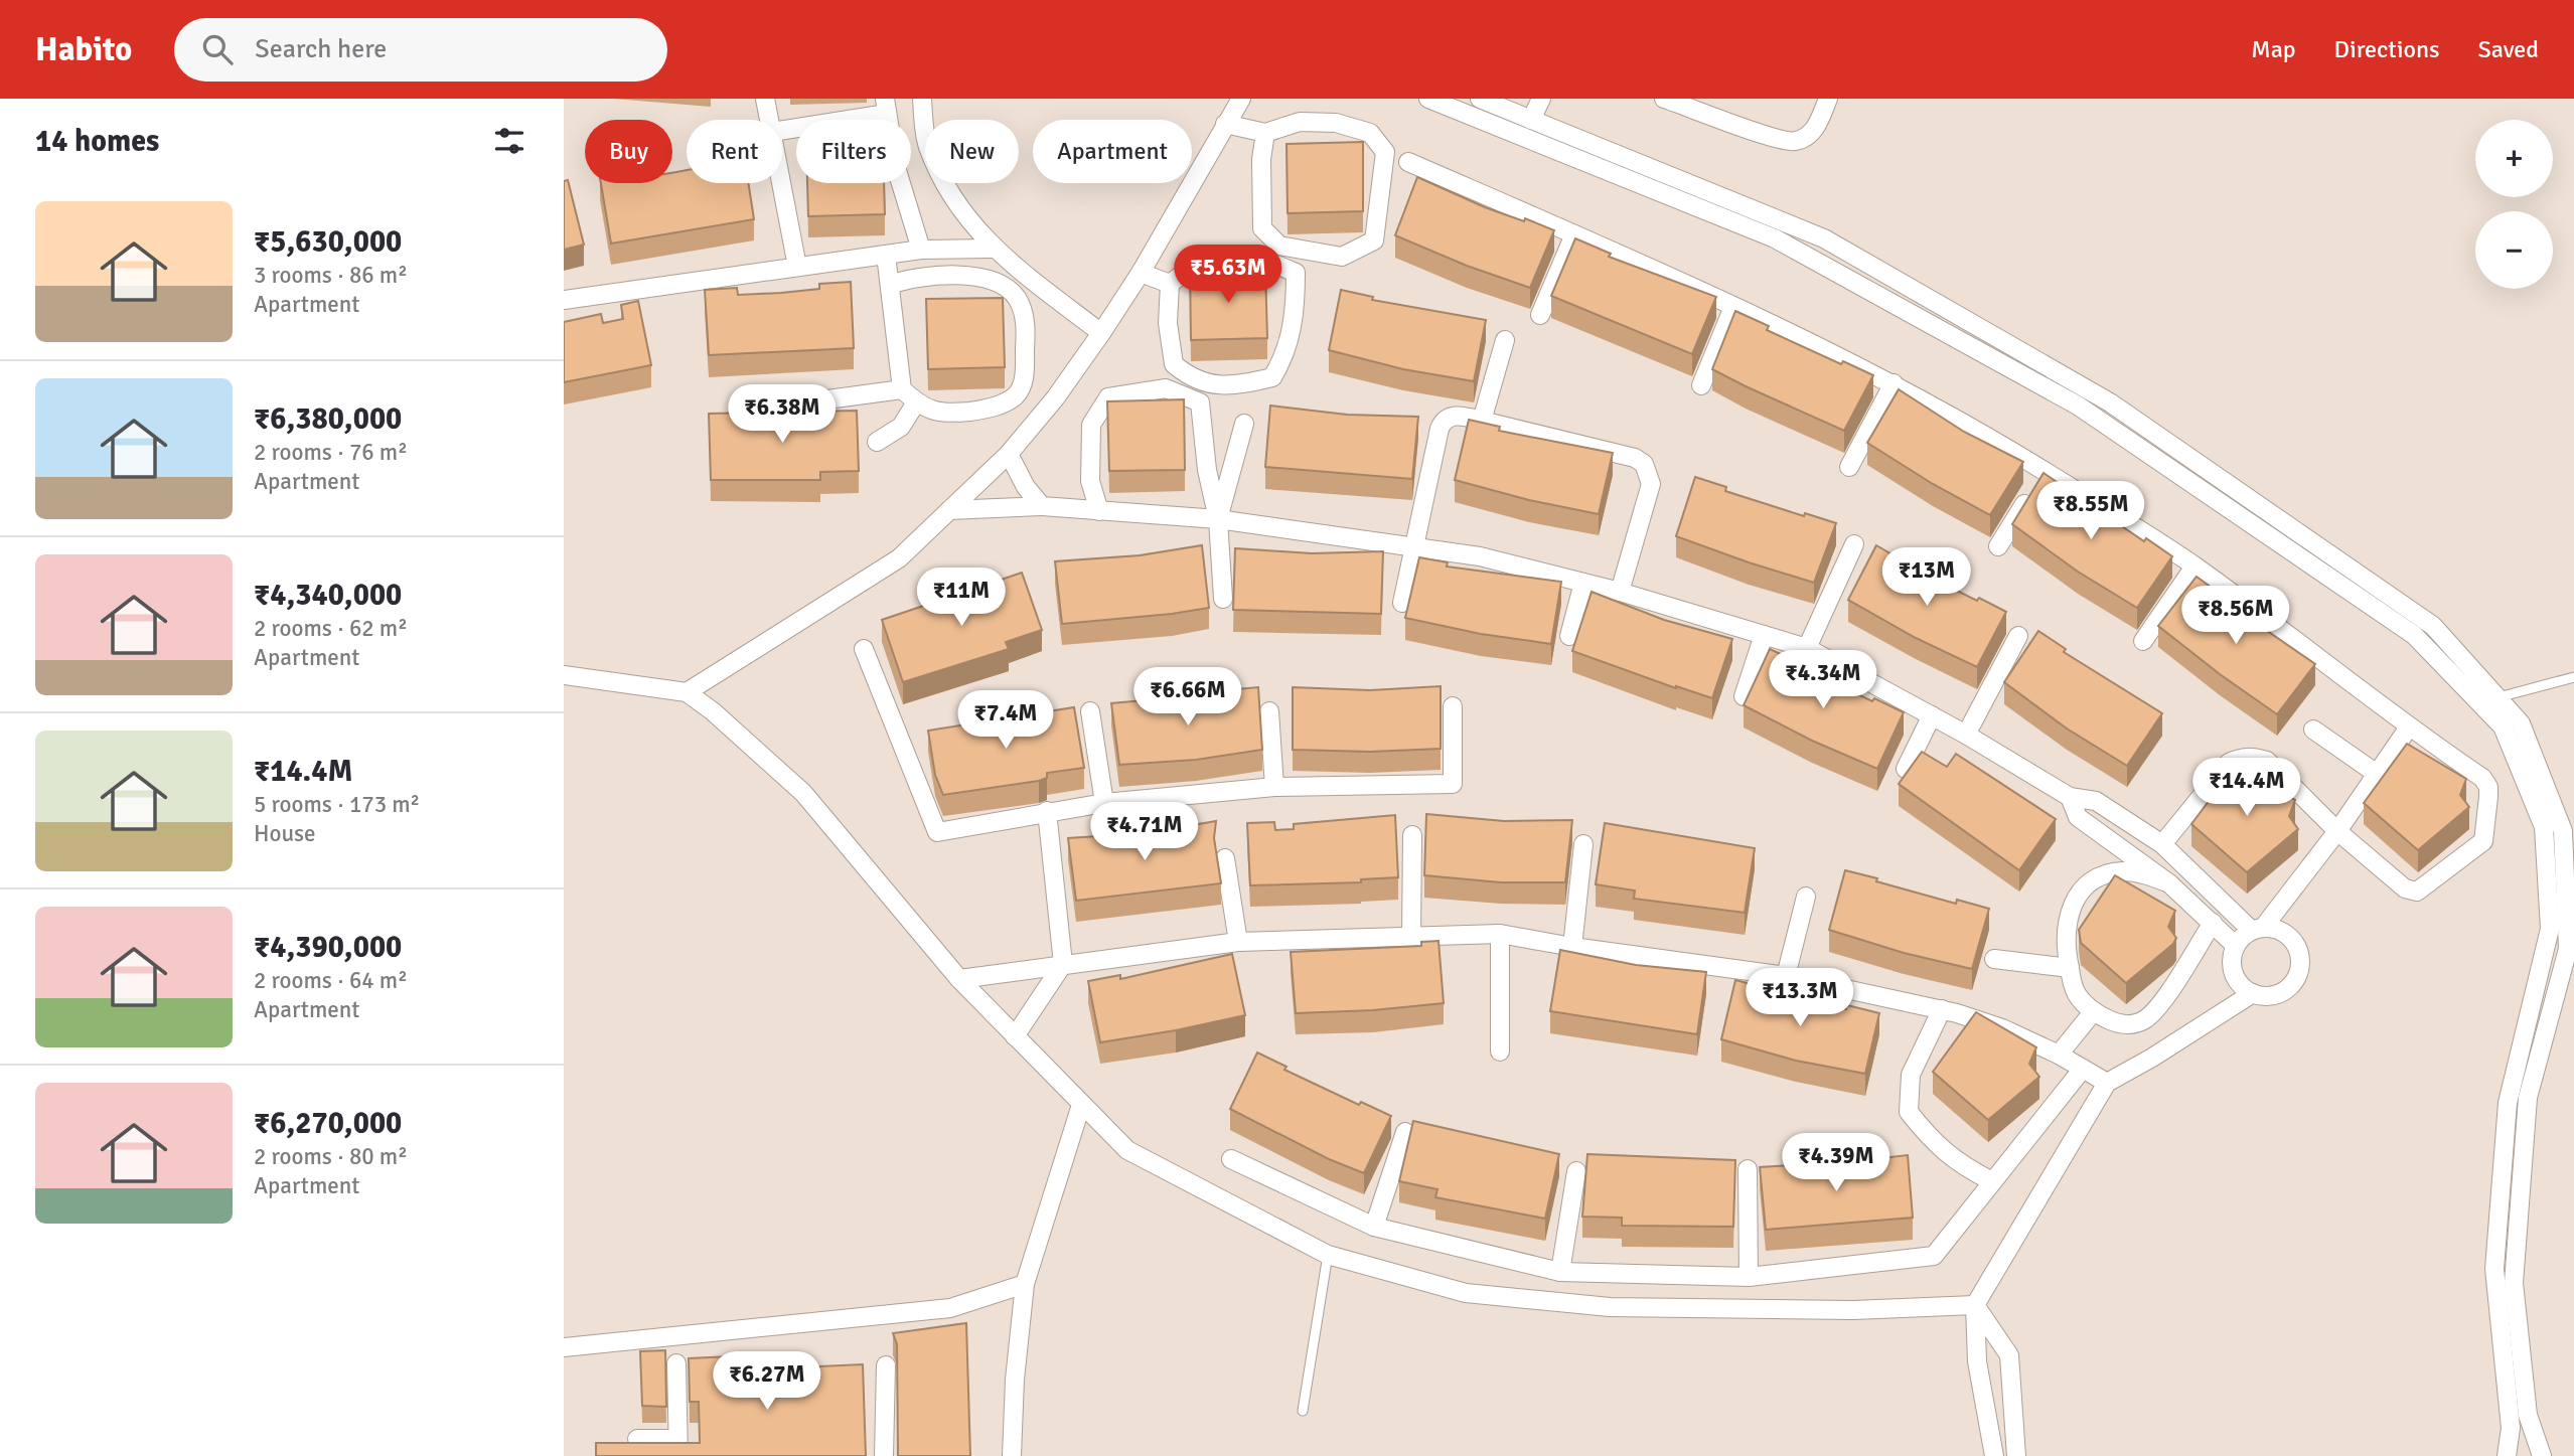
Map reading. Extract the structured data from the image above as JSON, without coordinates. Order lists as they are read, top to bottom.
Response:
{
  "page": {
    "header": "Habito",
    "search": "Search here",
    "nav": ["Map", "Directions", "Saved"],
    "heading": "14 homes",
    "map_buttons": ["+", "−"],
    "chip": [
      "Buy",
      "Rent",
      "Filters",
      "New",
      "Apartment"
    ],
    "list": [
      {
        "name": "₹5,630,000",
        "note": "3 rooms · 86 m² · Apartment"
      },
      {
        "name": "₹6,380,000",
        "note": "2 rooms · 76 m² · Apartment"
      },
      {
        "name": "₹4,340,000",
        "note": "2 rooms · 62 m² · Apartment"
      },
      {
        "name": "₹14.4M",
        "note": "5 rooms · 173 m² · House"
      },
      {
        "name": "₹4,390,000",
        "note": "2 rooms · 64 m² · Apartment"
      },
      {
        "name": "₹6,270,000",
        "note": "2 rooms · 80 m² · Apartment"
      }
    ],
    "price": [
      "₹5.63M",
      "₹6.38M",
      "₹8.55M",
      "₹13M",
      "₹11M",
      "₹8.56M",
      "₹4.34M",
      "₹6.66M",
      "₹7.4M",
      "₹14.4M",
      "₹4.71M",
      "₹13.3M",
      "₹4.39M",
      "₹6.27M"
    ]
  }
}
